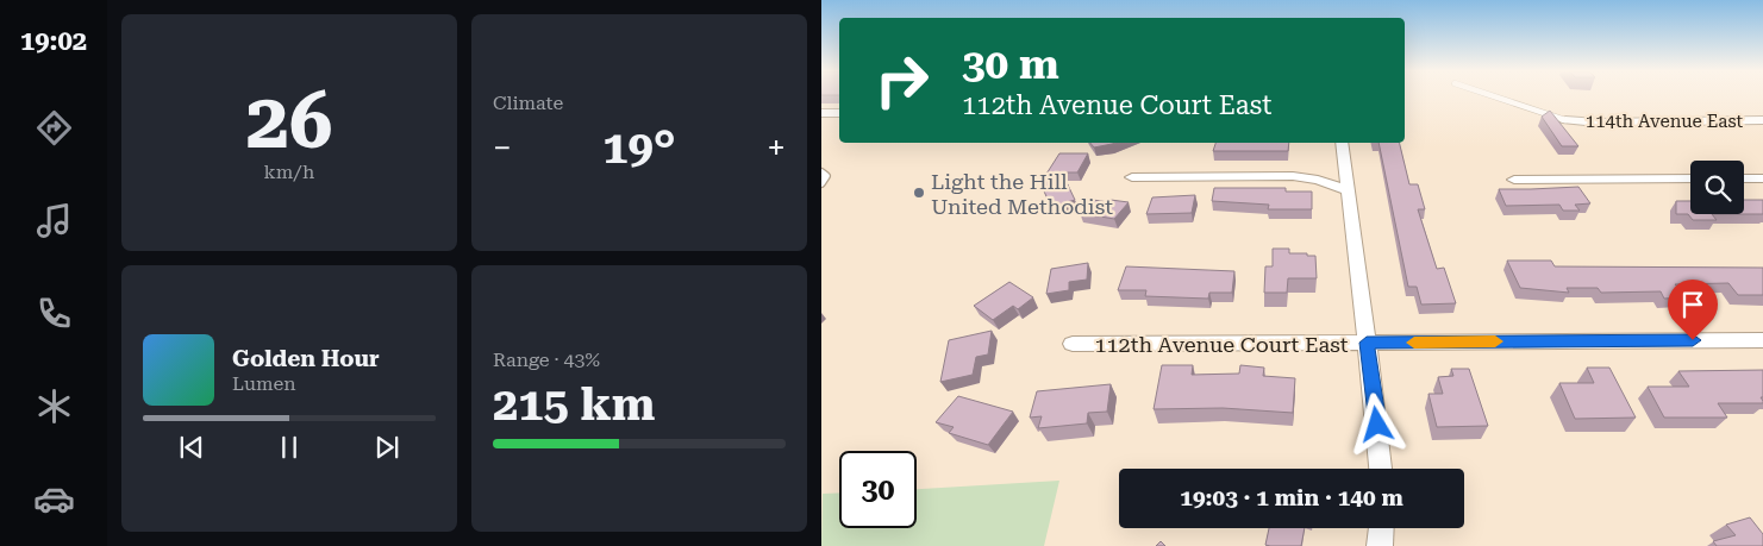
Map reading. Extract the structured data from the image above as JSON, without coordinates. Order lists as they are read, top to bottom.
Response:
{
  "streets": {
    "street": ["114th Avenue East", "112th Avenue Court East"]
  },
  "places": ["Light the Hill United Methodist"],
  "page": {
    "tabs": "19:02",
    "tile": [
      ["26", "km/h"],
      "Climate",
      ["Range · 43%", "215 km"]
    ],
    "turn": ["30 m", "112th Avenue Court East"],
    "heat": ["−", "19°", "+"],
    "song": ["Golden Hour", "Lumen"],
    "limit": "30",
    "trip": "19:03 · 1 min · 140 m"
  }
}
